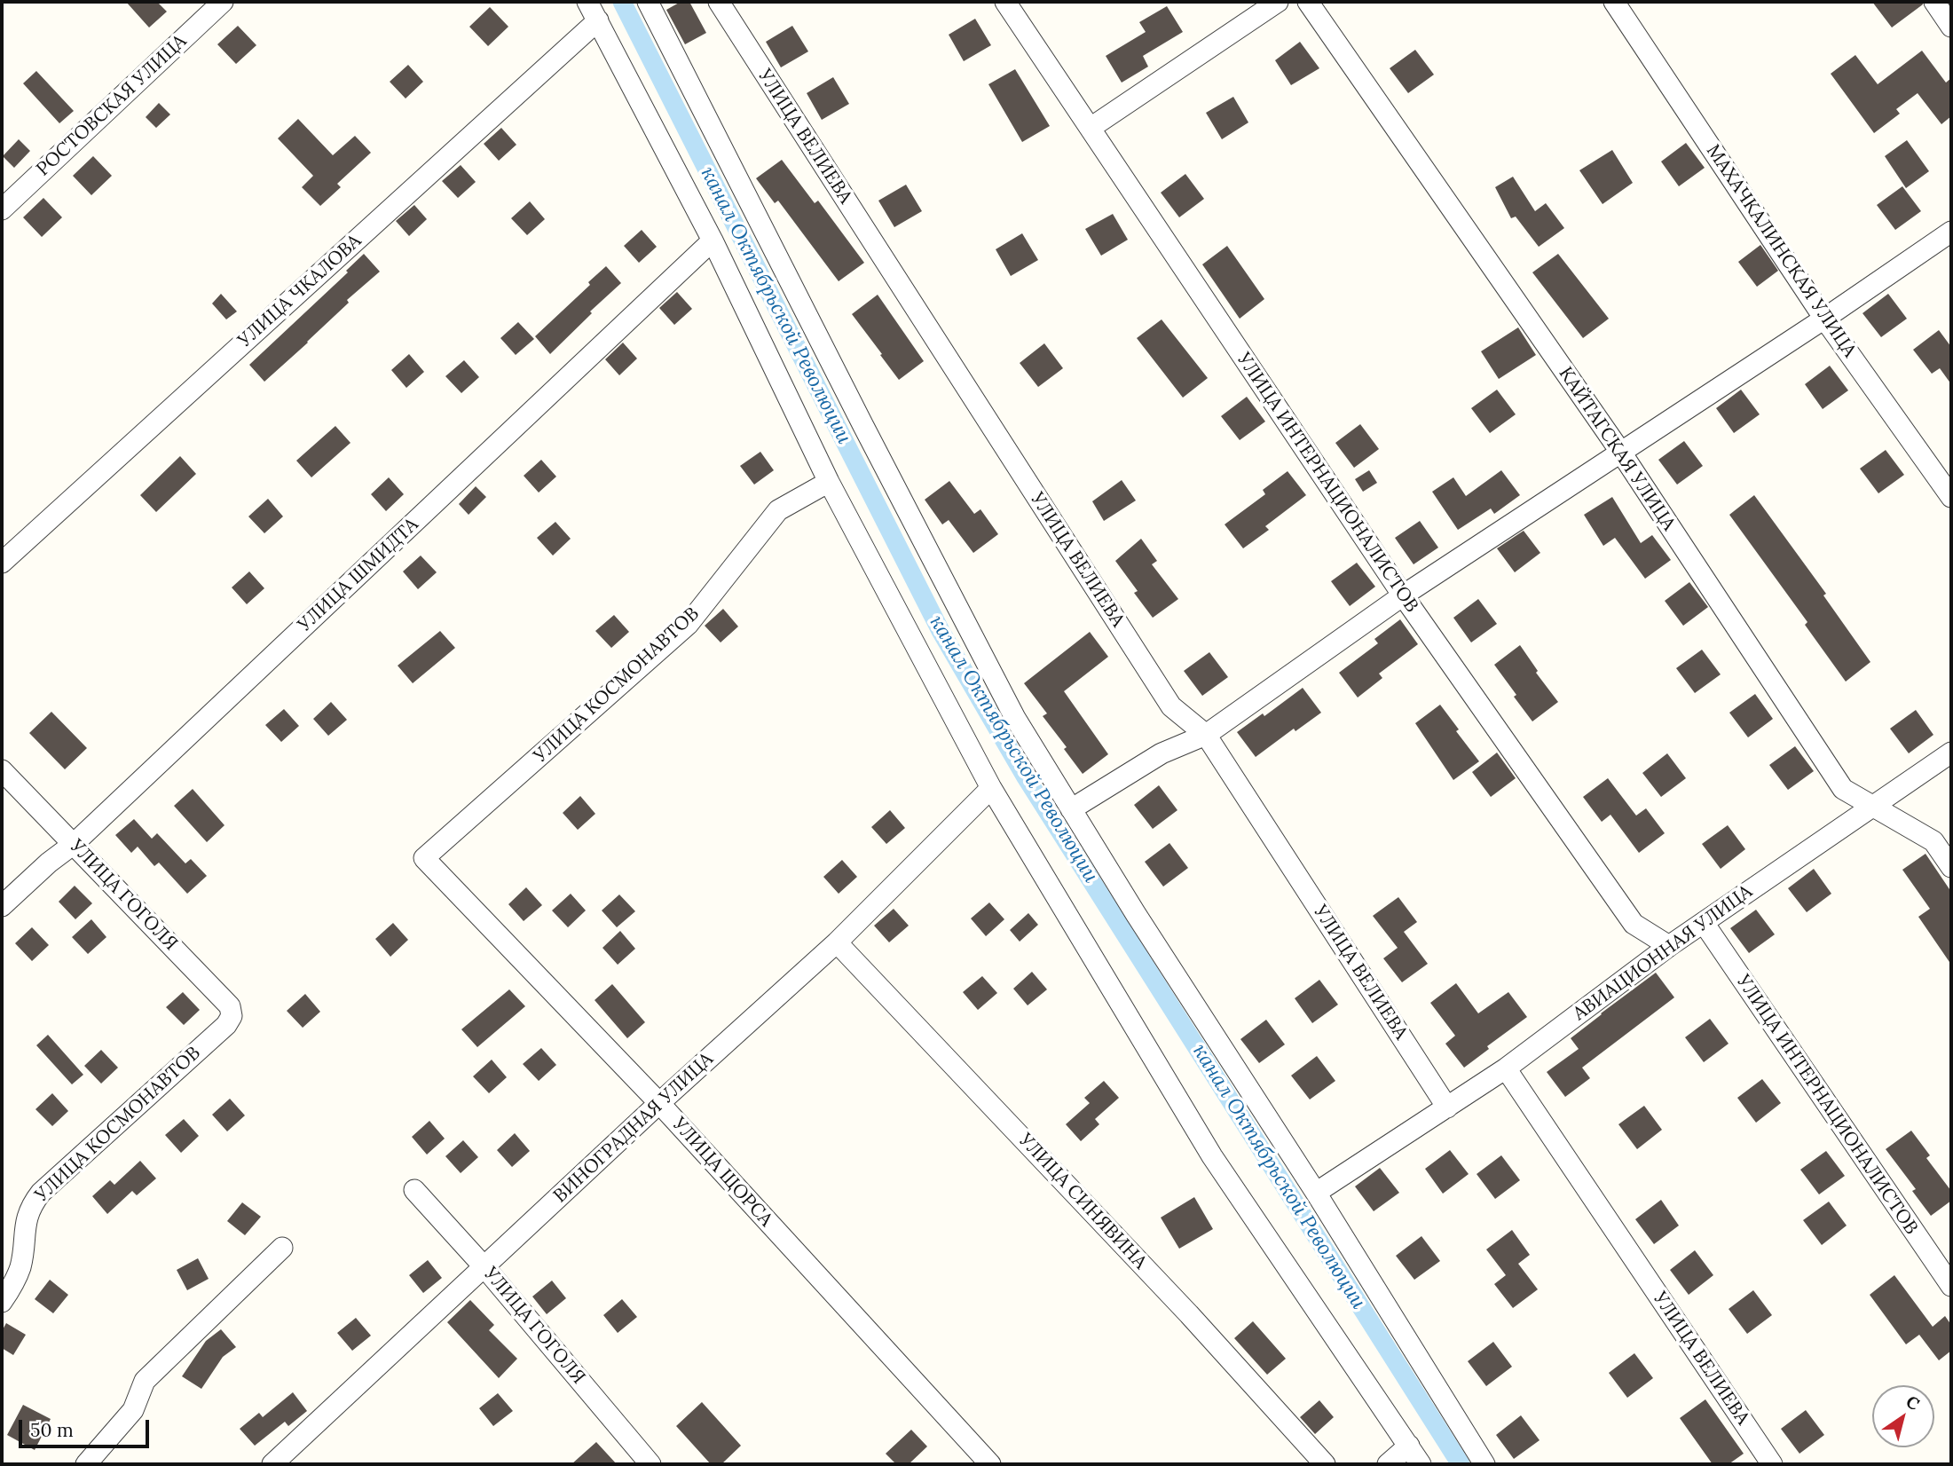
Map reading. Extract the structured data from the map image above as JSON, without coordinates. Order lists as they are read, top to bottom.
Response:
{
  "streets": {
    "street": [
      "РОСТОВСКАЯ УЛИЦА",
      "УЛИЦА ВЕЛИЕВА",
      "МАХАЧКАЛИНСКАЯ УЛИЦА",
      "УЛИЦА ЧКАЛОВА",
      "КАЙТАГСКАЯ УЛИЦА",
      "УЛИЦА ИНТЕРНАЦИОНАЛИСТОВ",
      "УЛИЦА ШМИДТА",
      "УЛИЦА КОСМОНАВТОВ",
      "УЛИЦА ГОГОЛЯ",
      "АВИАЦИОННАЯ УЛИЦА",
      "ВИНОГРАДНАЯ УЛИЦА",
      "УЛИЦА ЩОРСА",
      "УЛИЦА СИНЯВИНА"
    ]
  },
  "crossings": [
    ["УЛИЦА ВЕЛИЕВА", "АВИАЦИОННАЯ УЛИЦА"],
    ["КАЙТАГСКАЯ УЛИЦА", "АВИАЦИОННАЯ УЛИЦА"],
    ["УЛИЦА ИНТЕРНАЦИОНАЛИСТОВ", "АВИАЦИОННАЯ УЛИЦА"],
    ["УЛИЦА ШМИДТА", "УЛИЦА ГОГОЛЯ"],
    ["УЛИЦА КОСМОНАВТОВ", "УЛИЦА ГОГОЛЯ"],
    ["УЛИЦА КОСМОНАВТОВ", "УЛИЦА ЩОРСА"],
    ["УЛИЦА ГОГОЛЯ", "ВИНОГРАДНАЯ УЛИЦА"],
    ["ВИНОГРАДНАЯ УЛИЦА", "УЛИЦА ЩОРСА"],
    ["ВИНОГРАДНАЯ УЛИЦА", "УЛИЦА СИНЯВИНА"]
  ],
  "water": ["канал Октябрьской Революции"],
  "scale_bar": "50 m",
  "north": "top right"
}
